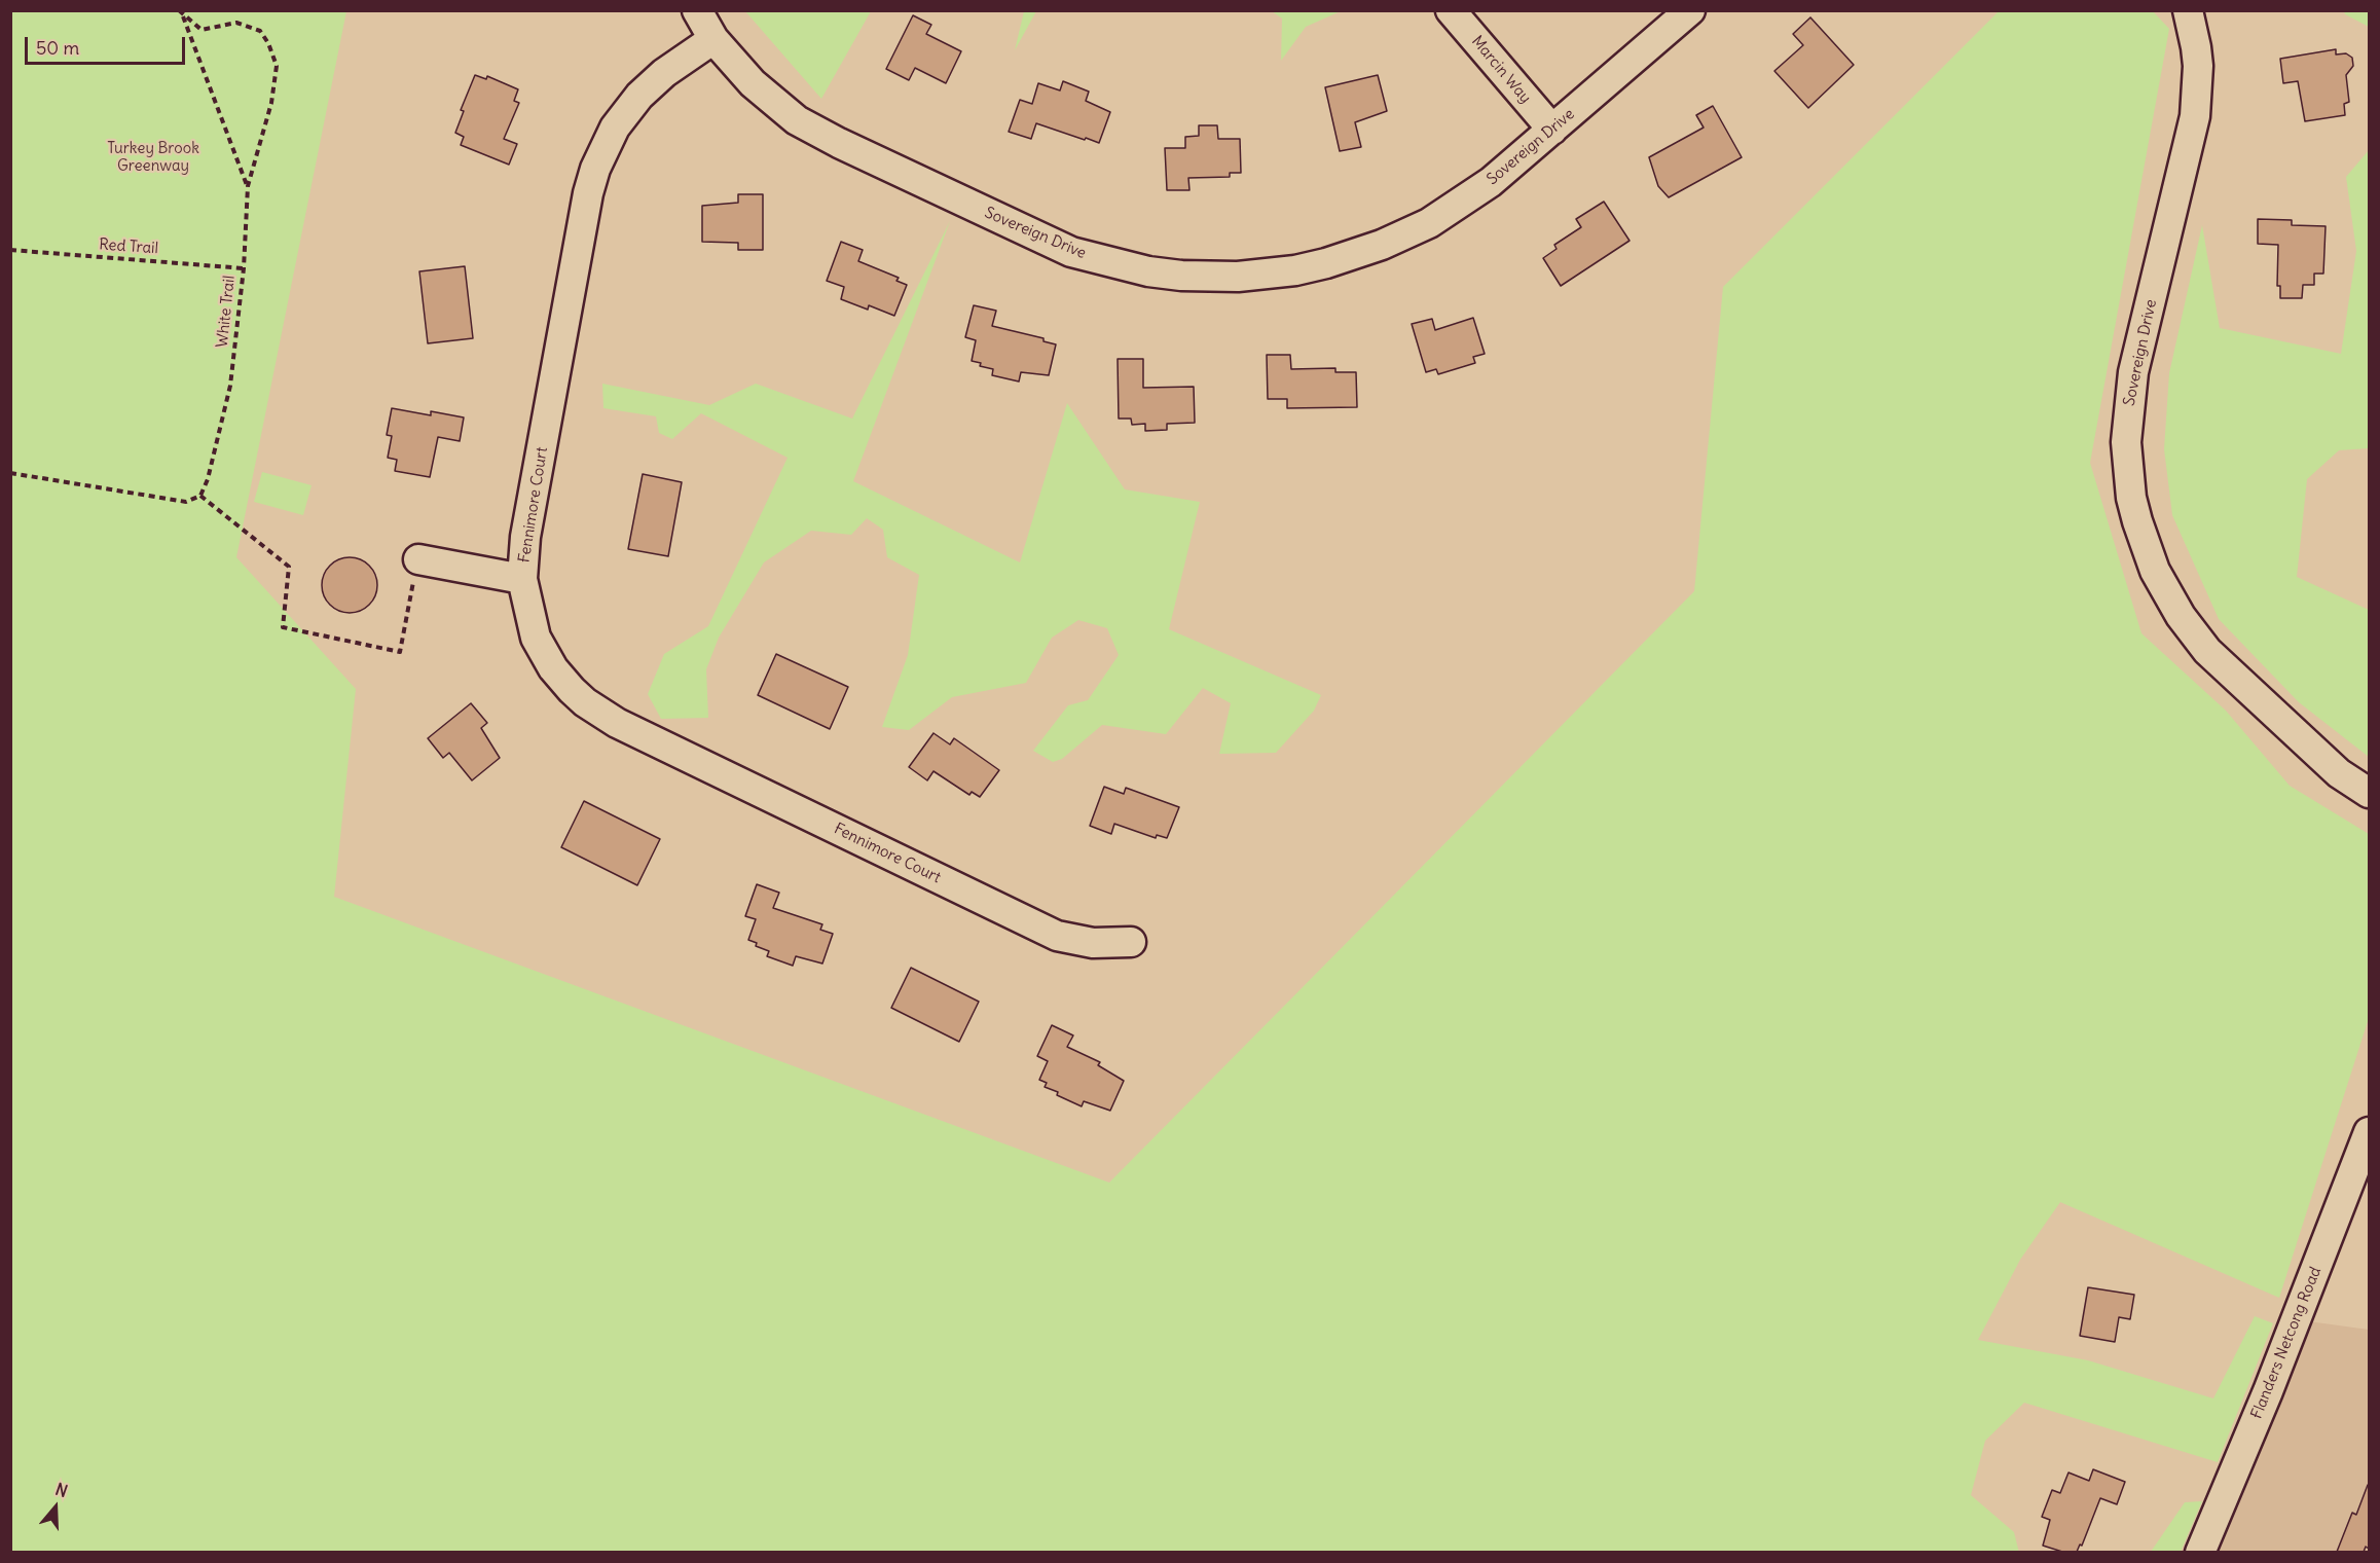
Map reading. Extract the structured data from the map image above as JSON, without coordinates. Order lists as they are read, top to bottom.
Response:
{
  "streets": {
    "street": [
      "Marcin Way",
      "Sovereign Drive",
      "Fennimore Court",
      "Flanders Netcong Road"
    ],
    "path": ["Red Trail", "White Trail"]
  },
  "crossings": [
    ["Marcin Way", "Sovereign Drive"],
    ["Sovereign Drive", "Fennimore Court"],
    ["Red Trail", "White Trail"]
  ],
  "parks": ["Turkey Brook Greenway"],
  "scale_bar": "50 m",
  "north": "top"
}
